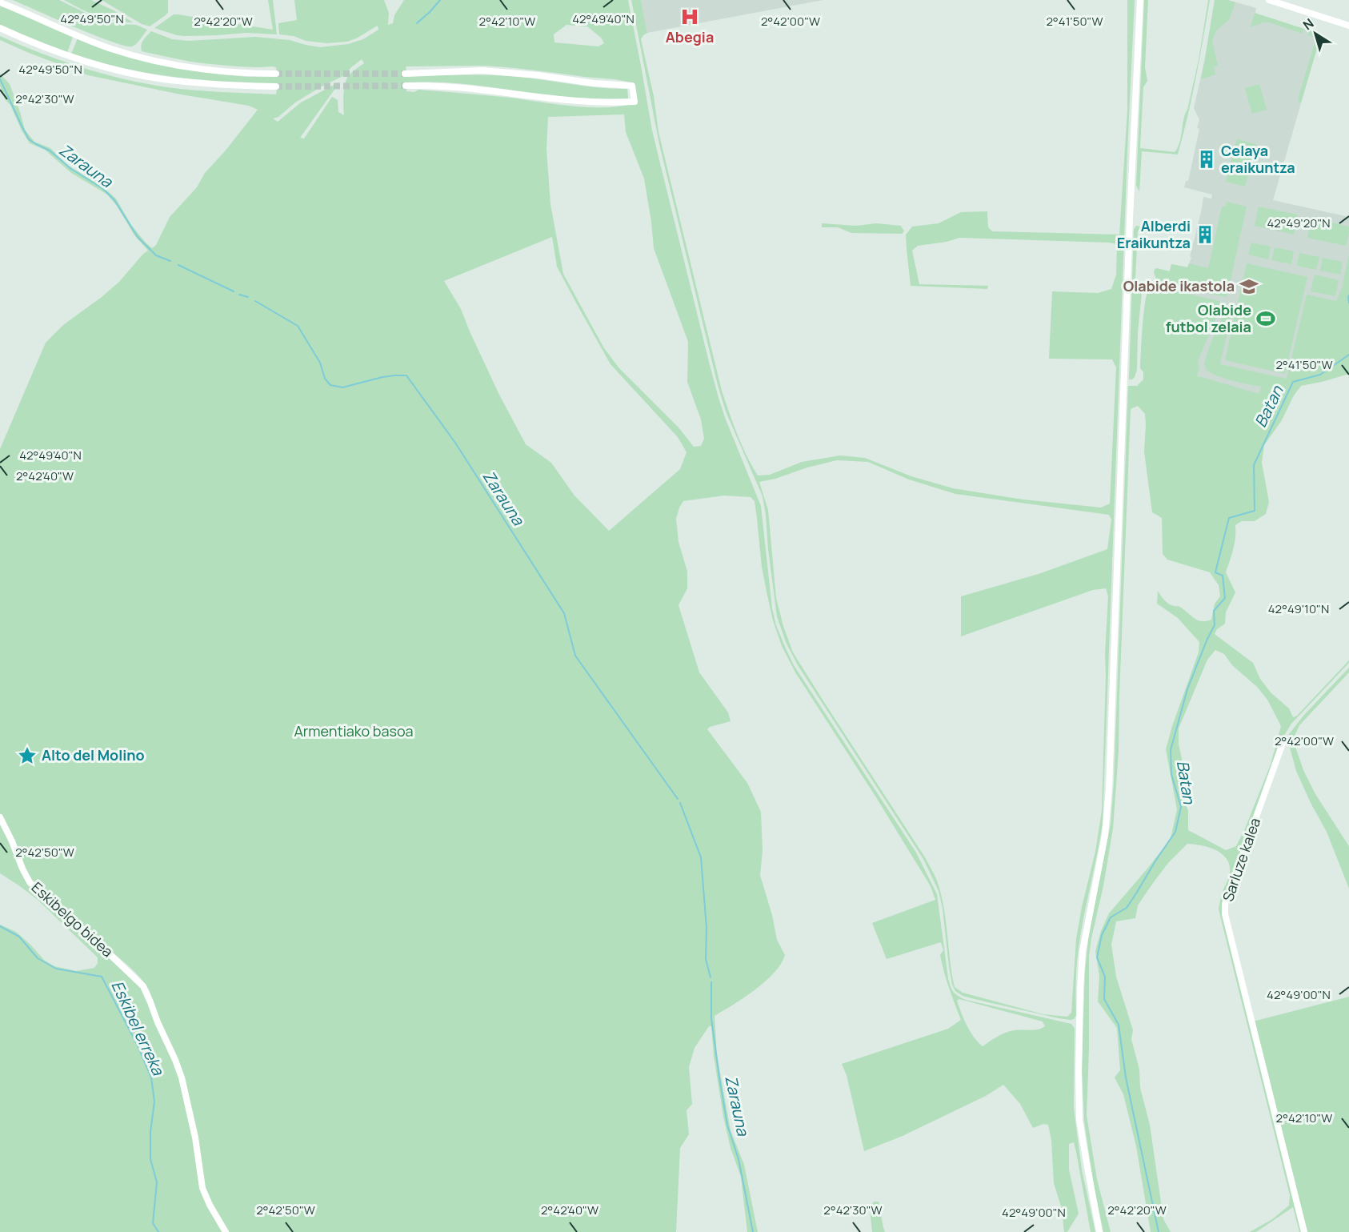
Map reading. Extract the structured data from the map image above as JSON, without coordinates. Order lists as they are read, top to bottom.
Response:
{
  "streets": {
    "street": ["Sarluze kalea", "Eskibelgo bidea"]
  },
  "water": ["Zarauna", "Batan", "Eskibel erreka"],
  "parks": ["Armentiako basoa"],
  "places": {
    "hospital": ["Abegia"],
    "building": ["Celaya eraikuntza", "Alberdi Eraikuntza"],
    "school or university": ["Olabide ikastola"],
    "sports": ["Olabide futbol zelaia"],
    "place": ["Alto del Molino"]
  },
  "north": "top left",
  "coordinates": [
    "42°49'50\"N",
    "42°49'40\"N",
    "2°42'20\"W",
    "2°42'10\"W",
    "2°42'00\"W",
    "2°41'50\"W",
    "2°42'30\"W",
    "42°49'20\"N",
    "2°42'40\"W",
    "42°49'10\"N",
    "2°42'50\"W",
    "42°49'00\"N"
  ]
}
